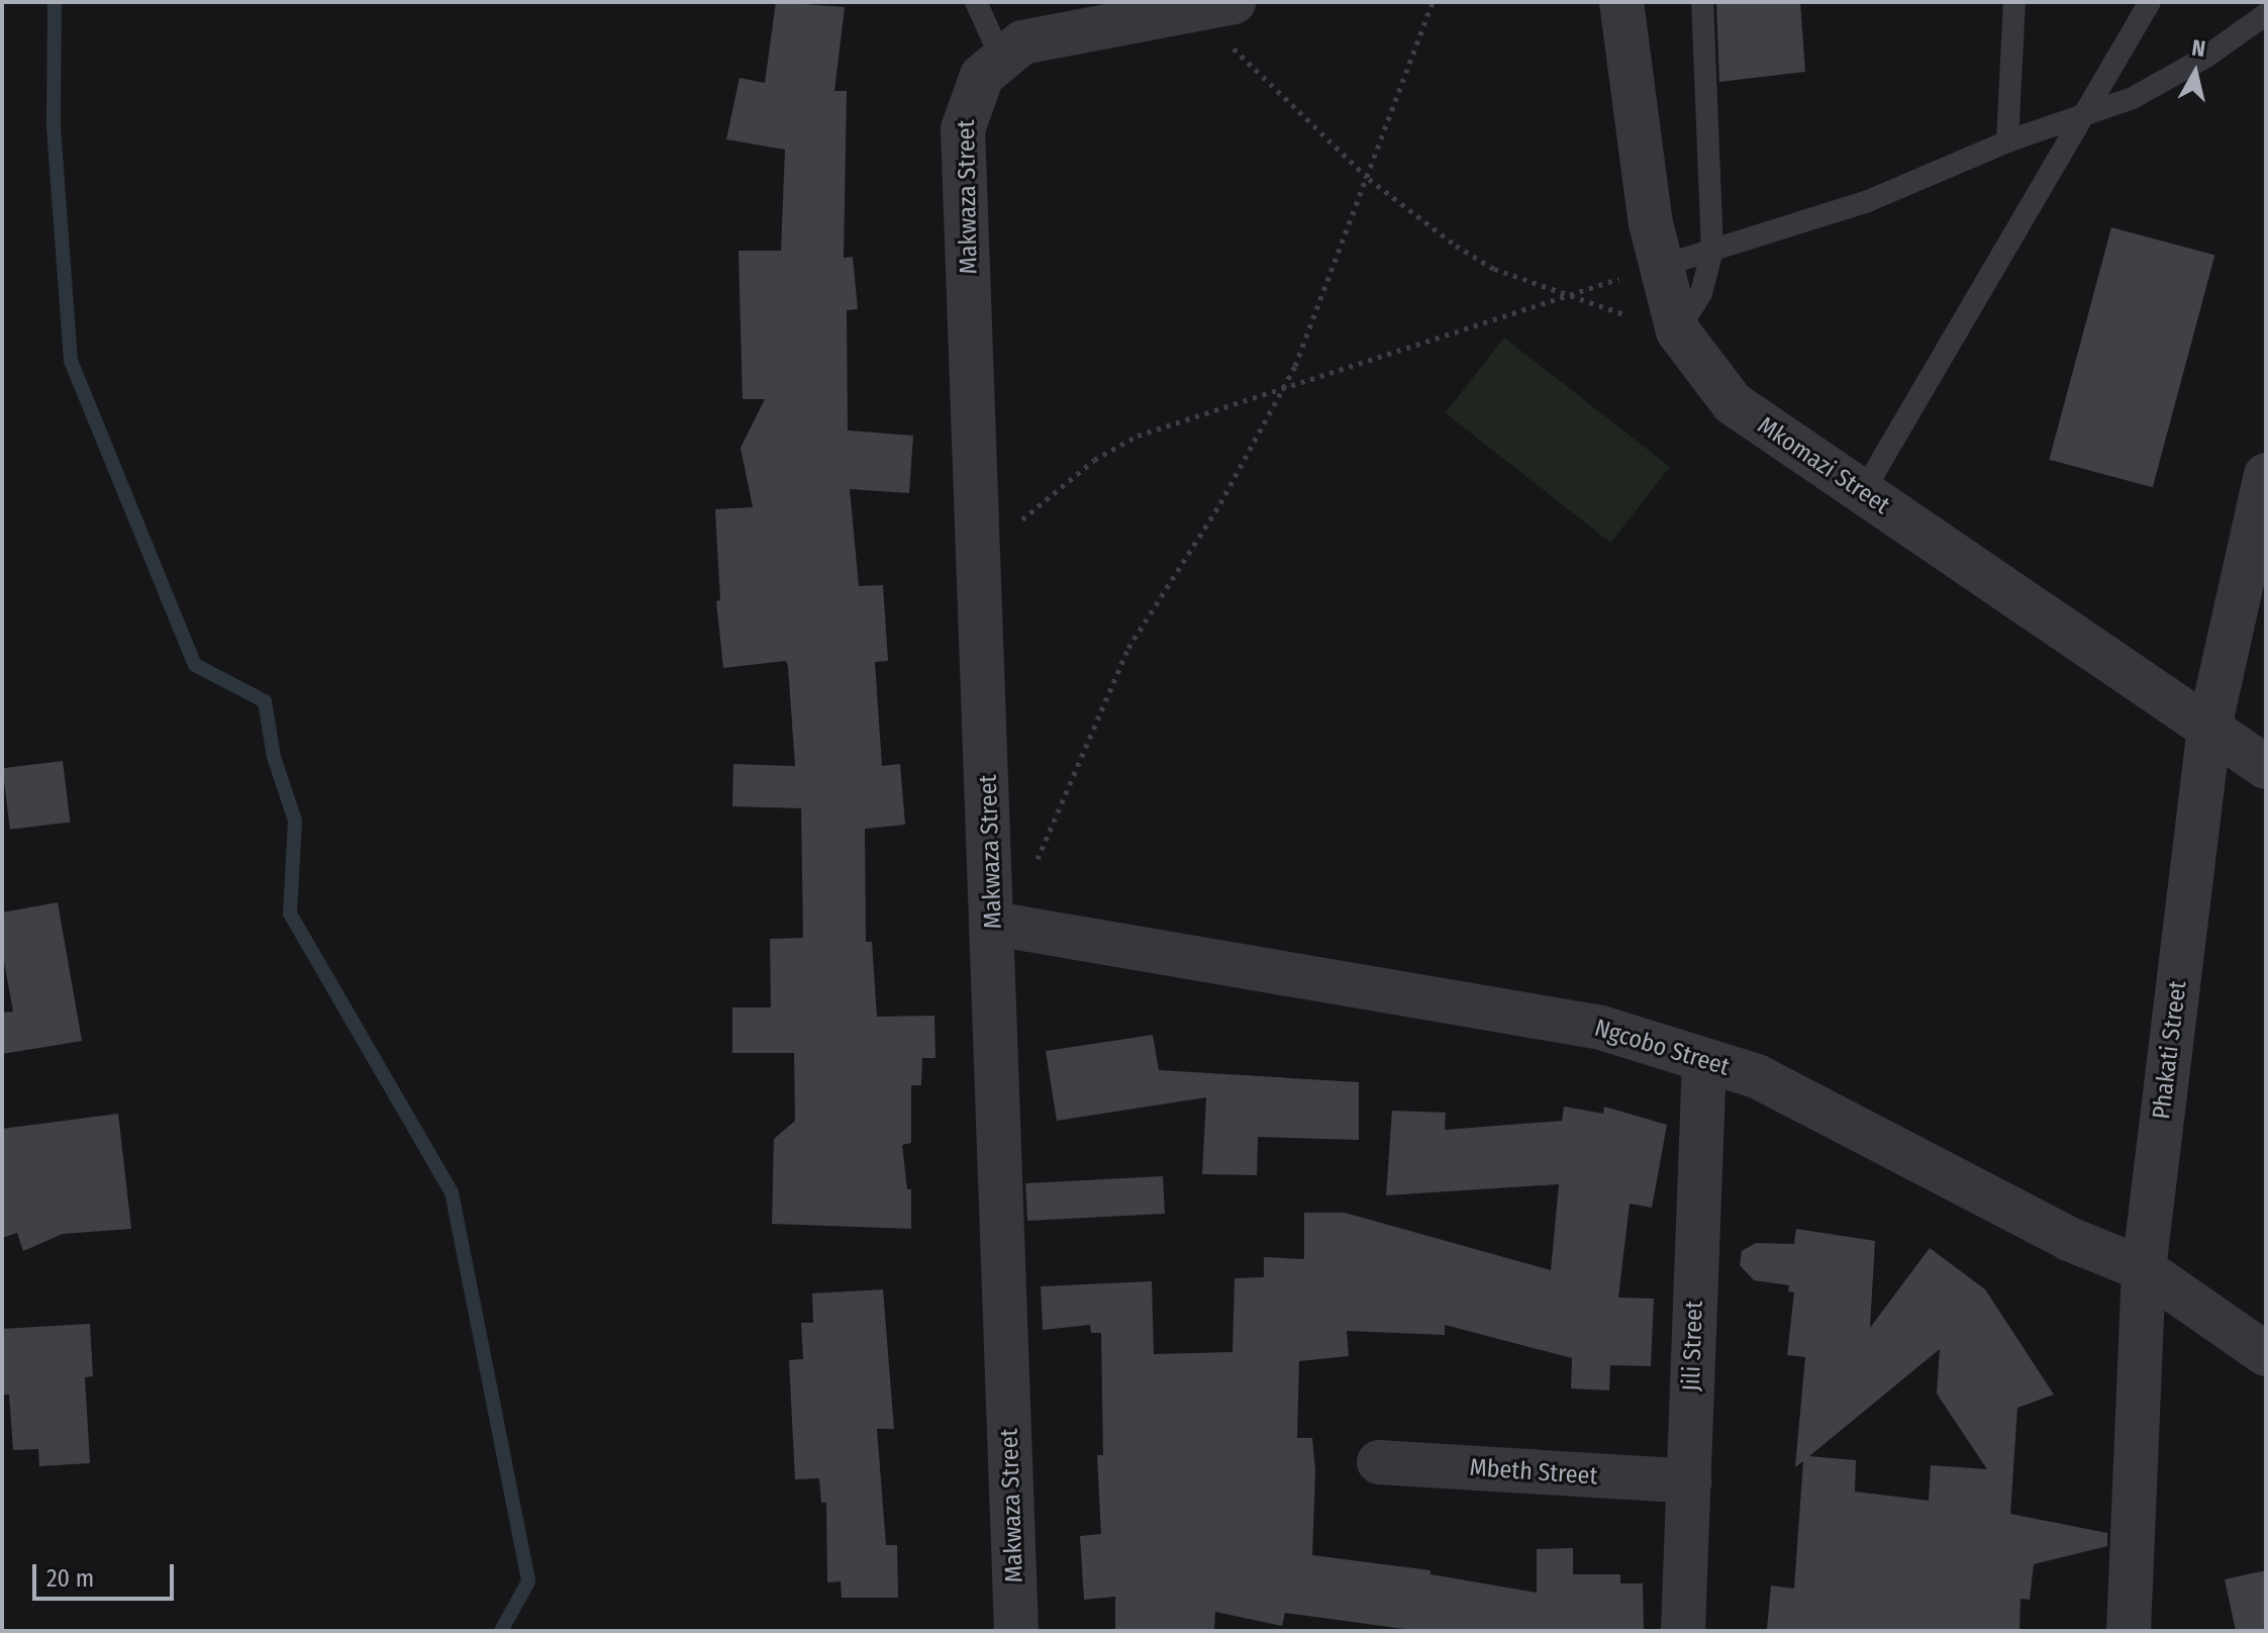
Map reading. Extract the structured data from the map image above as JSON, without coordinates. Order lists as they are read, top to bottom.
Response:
{
  "streets": {
    "street": [
      "Makwaza Street",
      "Mkomazi Street",
      "Ngcobo Street",
      "Phakati Street",
      "Jili Street",
      "Mbeth Street"
    ]
  },
  "crossings": [
    ["Makwaza Street", "Ngcobo Street"],
    ["Mkomazi Street", "Phakati Street"],
    ["Ngcobo Street", "Phakati Street"],
    ["Ngcobo Street", "Jili Street"],
    ["Jili Street", "Mbeth Street"]
  ],
  "scale_bar": "20 m",
  "north": "top"
}
